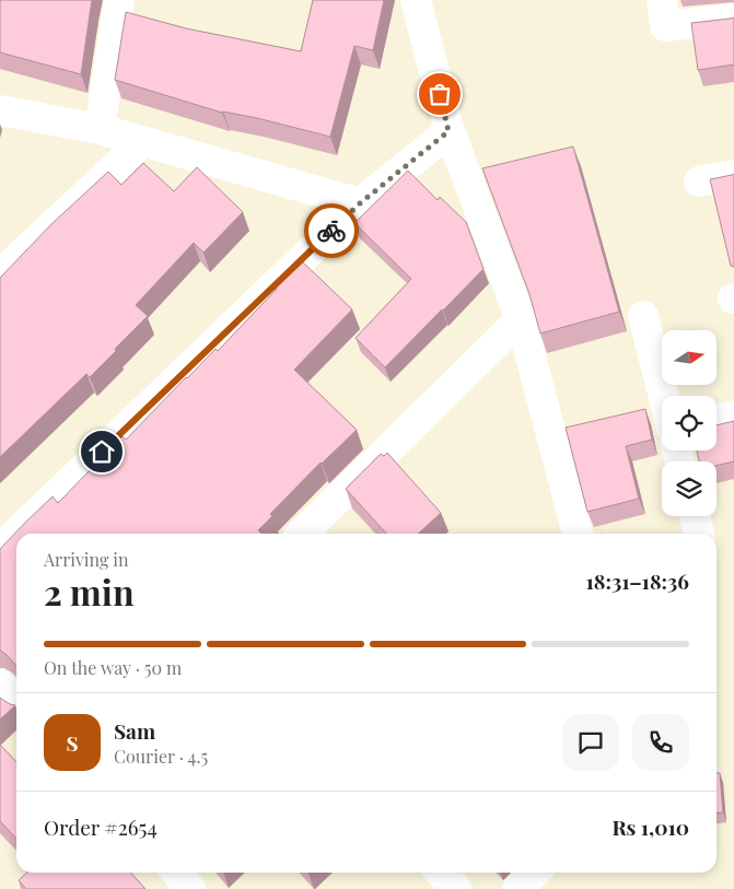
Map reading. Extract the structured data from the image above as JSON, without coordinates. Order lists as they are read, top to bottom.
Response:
{
  "north": "right",
  "page": {
    "heading": ["2 min", "Arriving in", "18:31–18:36"],
    "panel": [
      "Sam",
      "Courier · 4.5",
      "Order #2654",
      "Rs 1,010"
    ],
    "bar": "On the way · 50 m",
    "round": "S"
  }
}
